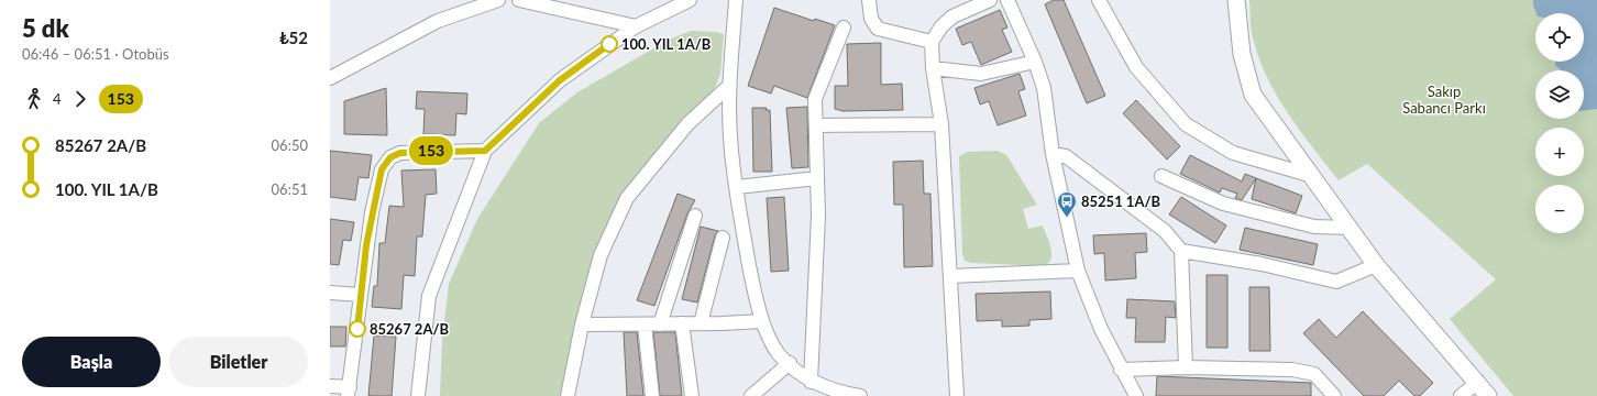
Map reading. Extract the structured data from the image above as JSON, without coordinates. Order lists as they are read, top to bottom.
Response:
{
  "parks": ["Sakıp Sabancı Parkı"],
  "places": {
    "other": ["100. YIL 1A/B", "85267 2A/B"],
    "bus stop": ["85251 1A/B"]
  },
  "lines": ["bus line 153"],
  "page": {
    "heading": ["5 dk", "06:46 – 06:51 · Otobüs", "₺52"],
    "on_map": "153",
    "map_buttons": ["+", "−"],
    "legs": ["4", "153"],
    "list": [
      {
        "name": "85267 2A/B",
        "value": "06:50"
      },
      {
        "name": "100. YIL 1A/B",
        "value": "06:51"
      }
    ],
    "buttons": ["Başla", "Biletler"]
  }
}
